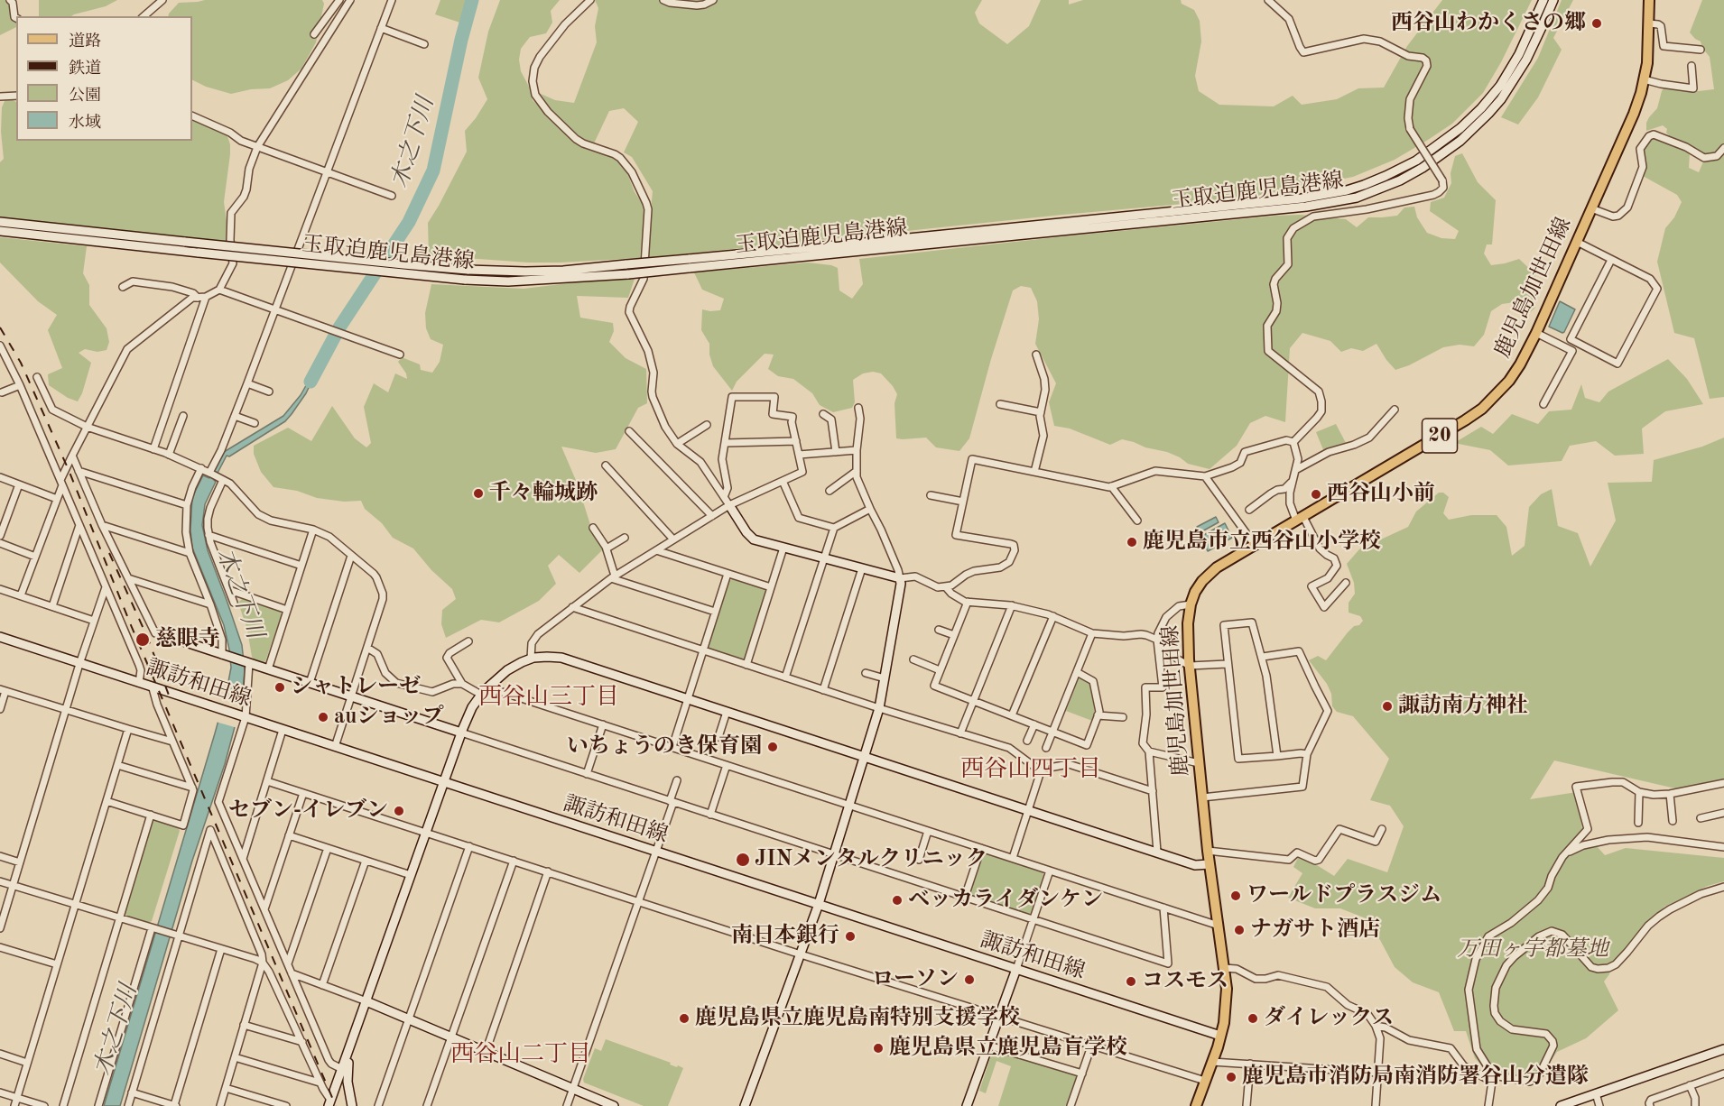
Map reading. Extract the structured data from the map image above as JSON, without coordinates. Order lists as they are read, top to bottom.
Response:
{
  "streets": {
    "main road": ["鹿児島加世田線", "20"],
    "street": ["玉取迫鹿児島港線", "諏訪和田線"]
  },
  "crossings": [
    ["鹿児島加世田線", "諏訪和田線"]
  ],
  "districts": ["西谷山三丁目", "西谷山四丁目", "西谷山二丁目"],
  "water": ["木之下川"],
  "parks": ["万田ヶ宇都墓地"],
  "places": [
    "西谷山わかくさの郷",
    "千々輪城跡",
    "西谷山小前",
    "鹿児島市立西谷山小学校",
    "慈眼寺",
    "シャトレーゼ",
    "諏訪南方神社",
    "auショップ",
    "いちょうのき保育園",
    "セブン-イレブン",
    "JINメンタルクリニック",
    "ワールドプラスジム",
    "ベッカライダンケン",
    "ナガサト酒店",
    "南日本銀行",
    "ローソン",
    "コスモス",
    "鹿児島県立鹿児島南特別支援学校",
    "ダイレックス",
    "鹿児島県立鹿児島盲学校",
    "鹿児島市消防局南消防署谷山分遣隊"
  ],
  "legend": [
    "道路",
    "鉄道",
    "公園",
    "水域"
  ]
}
